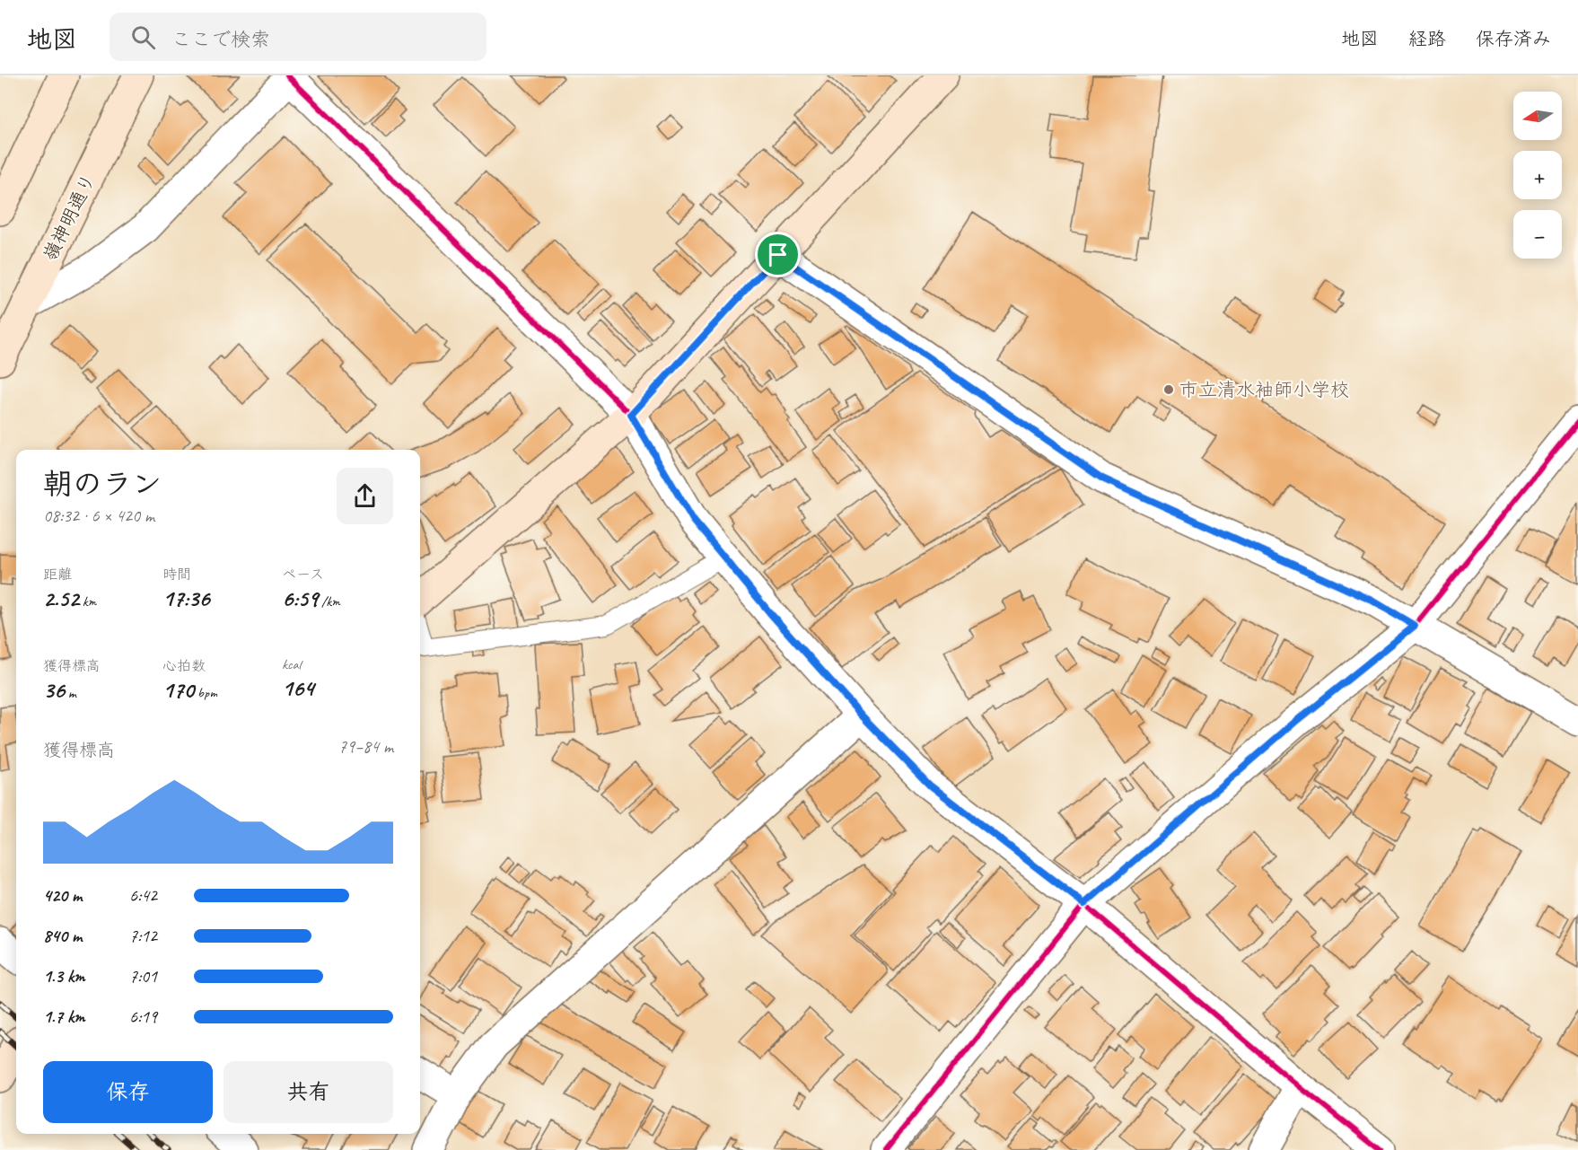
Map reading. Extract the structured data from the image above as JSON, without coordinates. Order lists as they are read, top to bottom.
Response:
{
  "streets": {
    "street": ["嶺神明通り"]
  },
  "places": ["市立清水袖師小学校"],
  "north": "left",
  "page": {
    "header": "地図",
    "search": "ここで検索",
    "nav": ["地図", "経路", "保存済み"],
    "map_buttons": ["+", "−"],
    "heading": ["朝のラン", "08:32 · 6 × 420 m"],
    "stats": [
      ["距離", "2.52 km"],
      ["時間", "17:36"],
      ["ペース", "6:59 /km"],
      ["獲得標高", "36 m"],
      ["心拍数", "170 bpm"],
      ["kcal", "164"]
    ],
    "chart": ["獲得標高", "79–84 m"],
    "list": [
      {
        "name": "420 m",
        "note": "6:42"
      },
      {
        "name": "840 m",
        "note": "7:12"
      },
      {
        "name": "1.3 km",
        "note": "7:01"
      },
      {
        "name": "1.7 km",
        "note": "6:19"
      }
    ],
    "buttons": ["保存", "共有"]
  }
}
